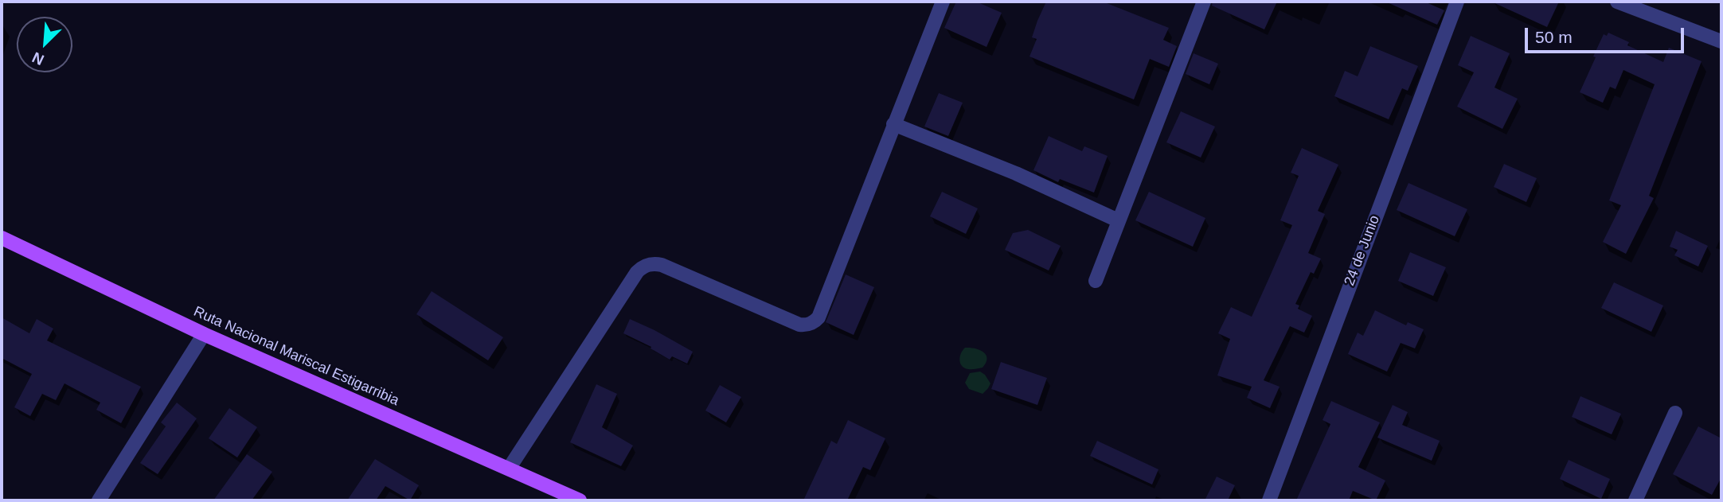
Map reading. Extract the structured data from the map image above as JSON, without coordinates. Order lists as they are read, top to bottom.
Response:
{
  "streets": {
    "main road": ["Ruta Nacional Mariscal Estigarribia"],
    "street": ["24 de Junio"]
  },
  "scale_bar": "50 m",
  "north": "bottom left"
}
